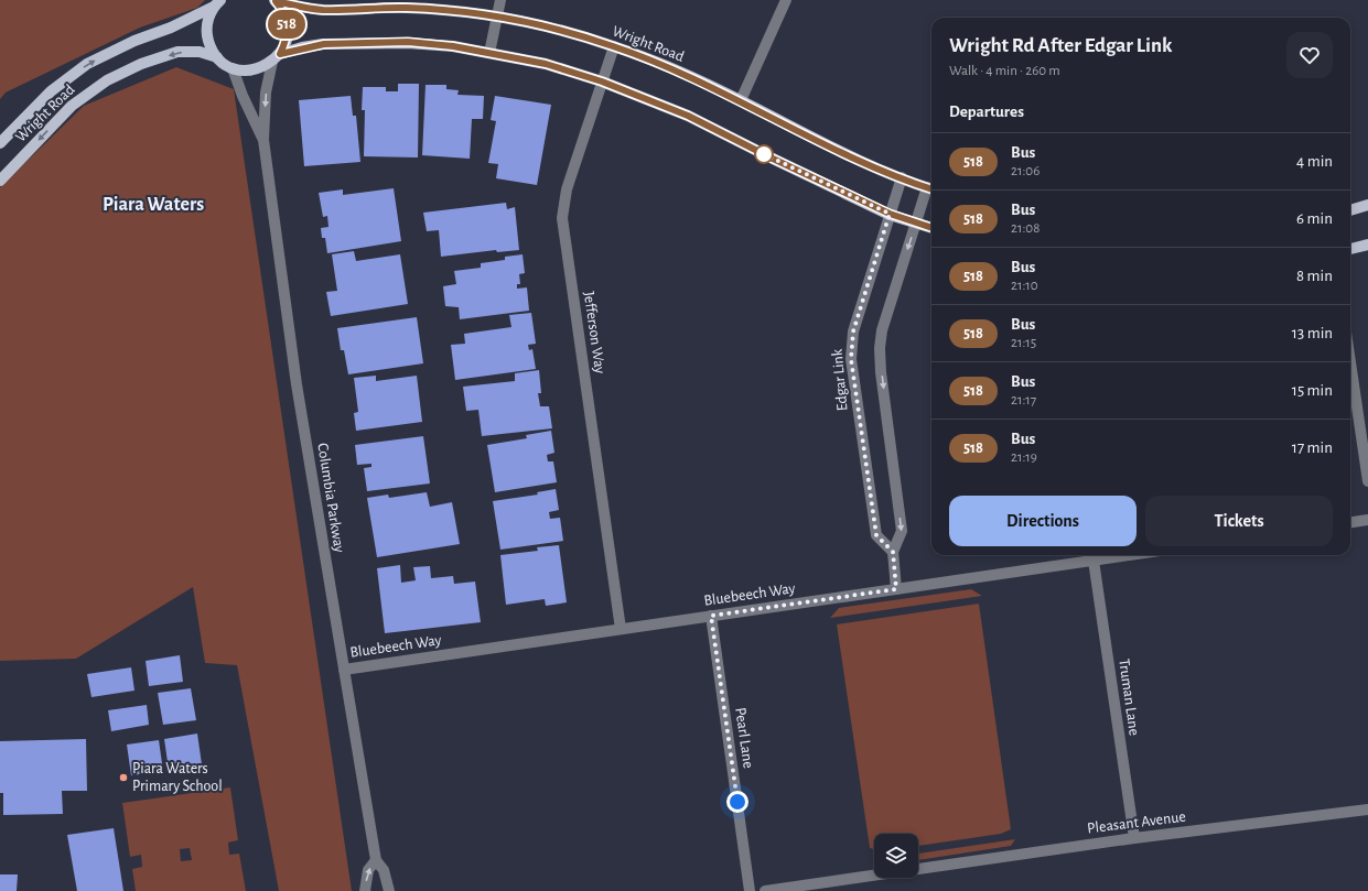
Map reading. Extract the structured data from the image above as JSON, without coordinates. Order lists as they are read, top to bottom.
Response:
{
  "streets": {
    "main road": ["Wright Road"],
    "street": [
      "Jefferson Way",
      "Edgar Link",
      "Columbia Parkway",
      "Bluebeech Way",
      "Truman Lane",
      "Pearl Lane",
      "Pleasant Avenue"
    ]
  },
  "crossings": [
    ["Wright Road", "Jefferson Way"],
    ["Wright Road", "Edgar Link"],
    ["Jefferson Way", "Bluebeech Way"],
    ["Columbia Parkway", "Bluebeech Way"],
    ["Bluebeech Way", "Truman Lane"],
    ["Bluebeech Way", "Pearl Lane"],
    ["Truman Lane", "Pleasant Avenue"]
  ],
  "districts": ["Piara Waters"],
  "places": ["Piara Waters Primary School"],
  "lines": ["bus line 518"],
  "page": {
    "on_map": "518",
    "heading": [
      ["Wright Rd After Edgar Link", "Walk · 4 min · 260 m"],
      "Departures"
    ],
    "list": [
      {
        "mark": "518",
        "name": "Bus",
        "note": "21:06",
        "value": "4 min"
      },
      {
        "mark": "518",
        "name": "Bus",
        "note": "21:08",
        "value": "6 min"
      },
      {
        "mark": "518",
        "name": "Bus",
        "note": "21:10",
        "value": "8 min"
      },
      {
        "mark": "518",
        "name": "Bus",
        "note": "21:15",
        "value": "13 min"
      },
      {
        "mark": "518",
        "name": "Bus",
        "note": "21:17",
        "value": "15 min"
      },
      {
        "mark": "518",
        "name": "Bus",
        "note": "21:19",
        "value": "17 min"
      }
    ],
    "buttons": ["Directions", "Tickets"]
  }
}
